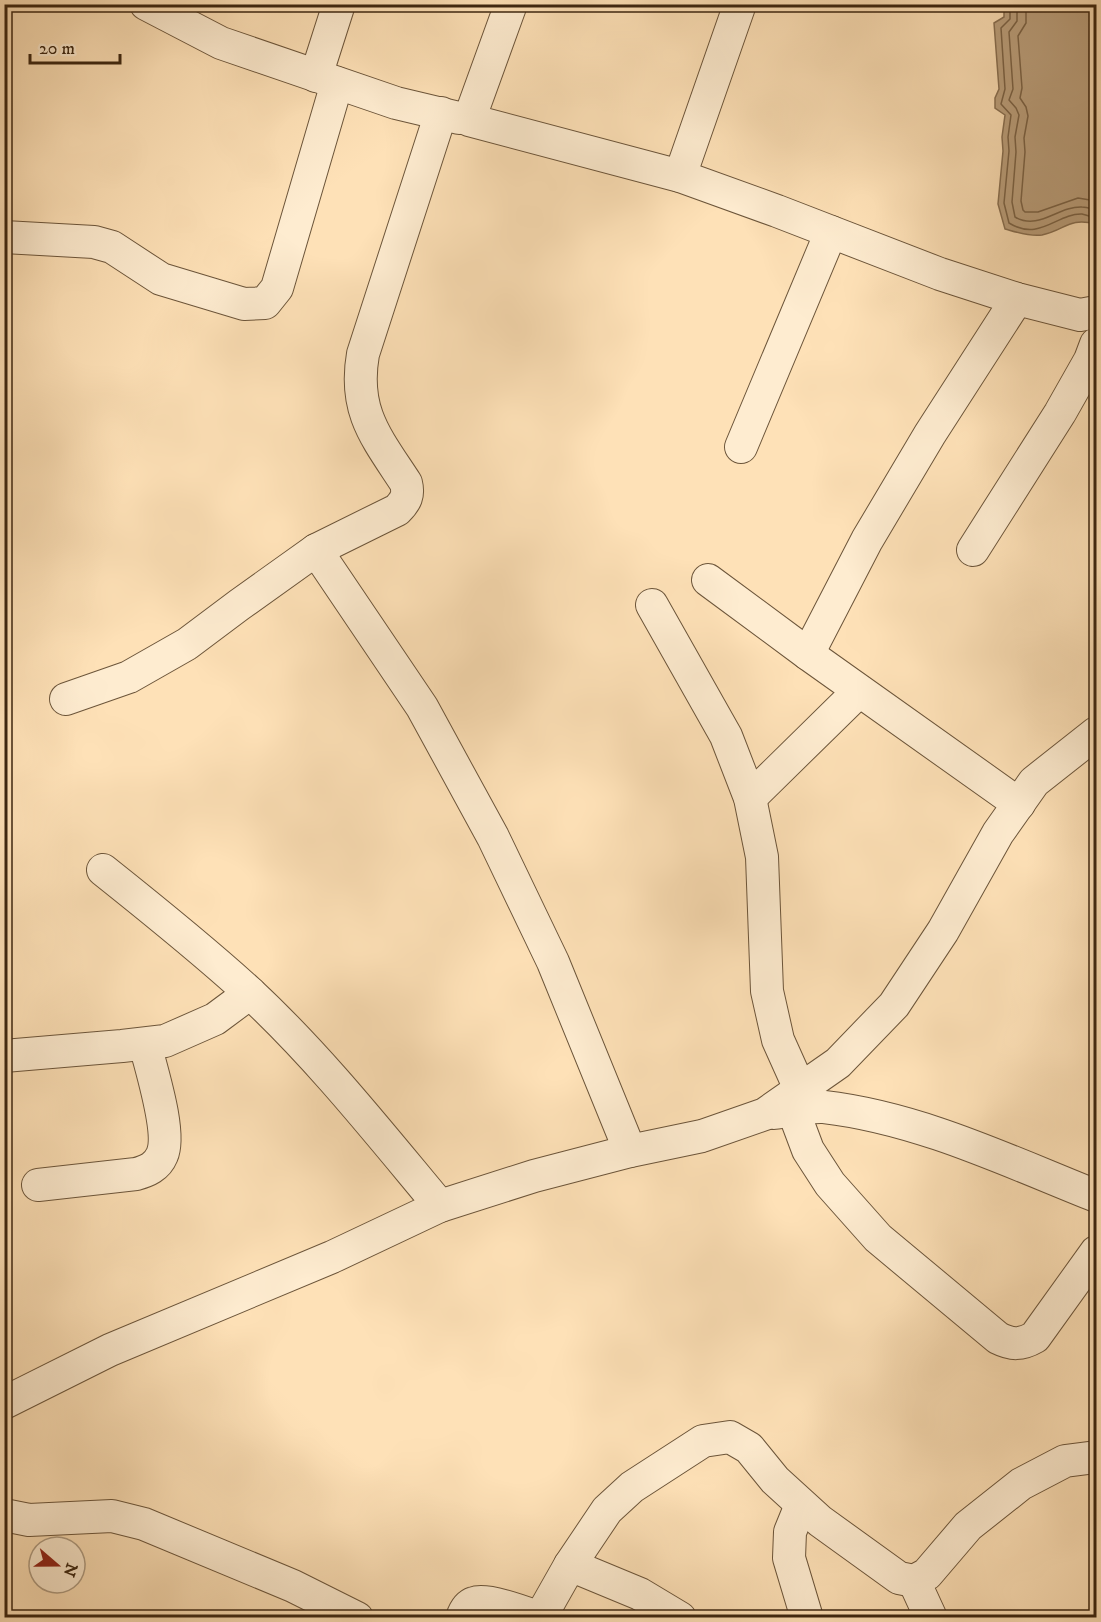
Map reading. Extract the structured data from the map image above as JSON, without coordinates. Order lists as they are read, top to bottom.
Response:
{
  "scale_bar": "20 m",
  "north": "right"
}
